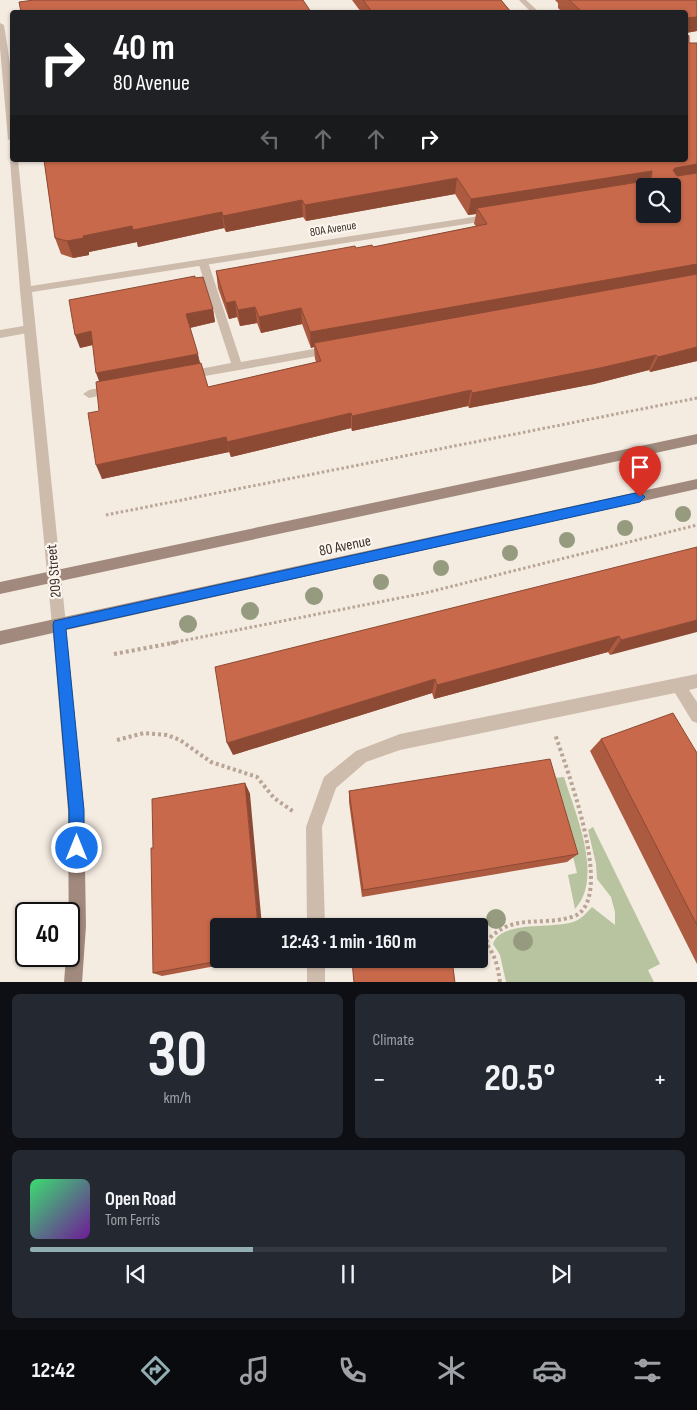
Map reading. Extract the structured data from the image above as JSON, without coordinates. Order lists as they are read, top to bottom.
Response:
{
  "streets": {
    "main road": ["80 Avenue", "209 Street"],
    "street": ["80A Avenue"]
  },
  "crossings": [
    ["80A Avenue", "209 Street"],
    ["80 Avenue", "209 Street"]
  ],
  "page": {
    "turn": ["40 m", "80 Avenue"],
    "limit": "40",
    "trip": "12:43 · 1 min · 160 m",
    "tile": [
      ["30", "km/h"],
      "Climate"
    ],
    "heat": ["−", "20.5°", "+"],
    "song": ["Open Road", "Tom Ferris"],
    "tabs": "12:42"
  }
}
